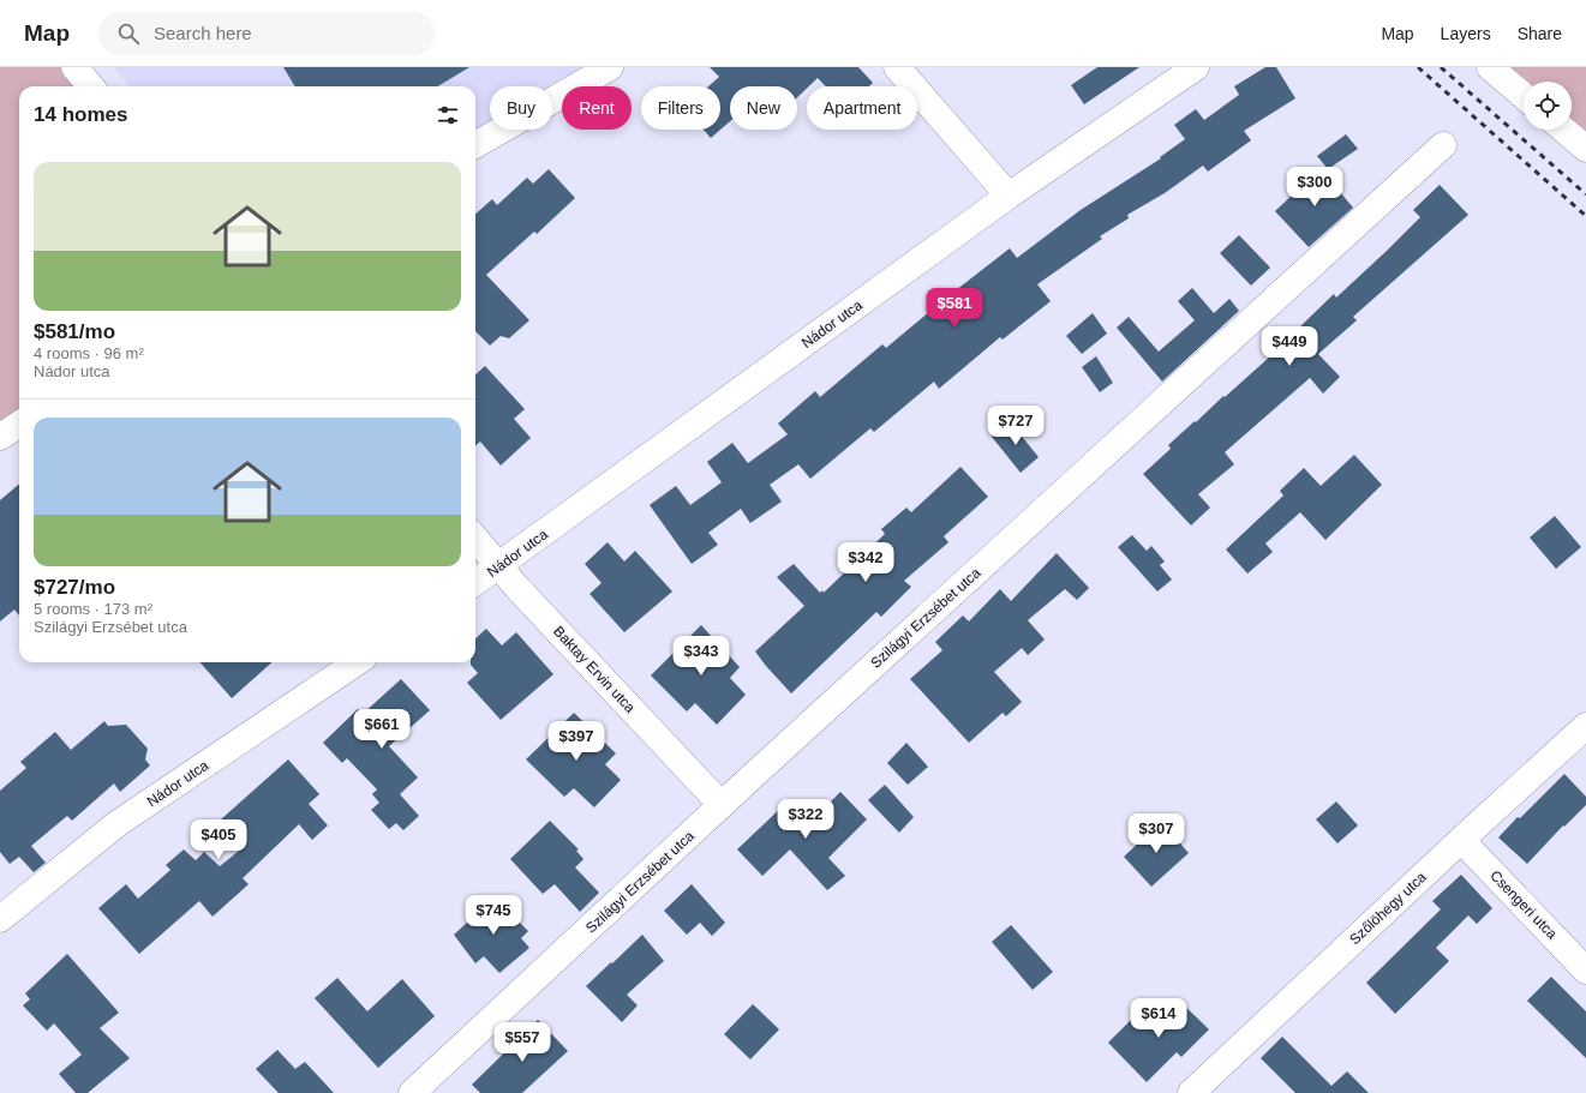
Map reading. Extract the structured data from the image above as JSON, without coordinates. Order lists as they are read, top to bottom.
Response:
{
  "streets": {
    "street": [
      "Nádor utca",
      "Szilágyi Erzsébet utca",
      "Baktay Ervin utca",
      "Csengeri utca",
      "Szőlöhegy utca"
    ]
  },
  "crossings": [
    ["Nádor utca", "Baktay Ervin utca"],
    ["Szilágyi Erzsébet utca", "Baktay Ervin utca"],
    ["Csengeri utca", "Szőlöhegy utca"]
  ],
  "page": {
    "header": "Map",
    "search": "Search here",
    "nav": ["Map", "Layers", "Share"],
    "chip": [
      "Buy",
      "Rent",
      "Filters",
      "New",
      "Apartment"
    ],
    "heading": "14 homes",
    "list": [
      {
        "name": "$581/mo",
        "note": "4 rooms · 96 m² · Nádor utca"
      },
      {
        "name": "$727/mo",
        "note": "5 rooms · 173 m² · Szilágyi Erzsébet utca"
      }
    ],
    "price": [
      "$300",
      "$581",
      "$449",
      "$727",
      "$342",
      "$343",
      "$661",
      "$397",
      "$322",
      "$307",
      "$405",
      "$745",
      "$614",
      "$557"
    ]
  }
}
